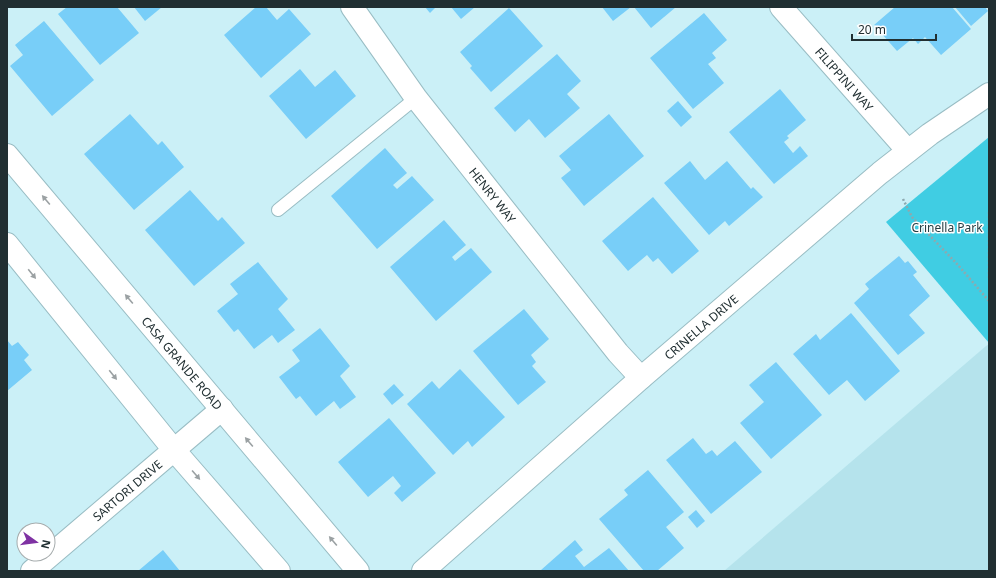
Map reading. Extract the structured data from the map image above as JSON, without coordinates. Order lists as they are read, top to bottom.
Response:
{
  "streets": {
    "street": [
      "FILIPPINI WAY",
      "HENRY WAY",
      "CRINELLA DRIVE",
      "CASA GRANDE ROAD",
      "SARTORI DRIVE"
    ]
  },
  "crossings": [
    ["FILIPPINI WAY", "CRINELLA DRIVE"],
    ["HENRY WAY", "CRINELLA DRIVE"],
    ["CASA GRANDE ROAD", "SARTORI DRIVE"]
  ],
  "parks": ["Crinella Park"],
  "scale_bar": "20 m",
  "north": "right"
}
